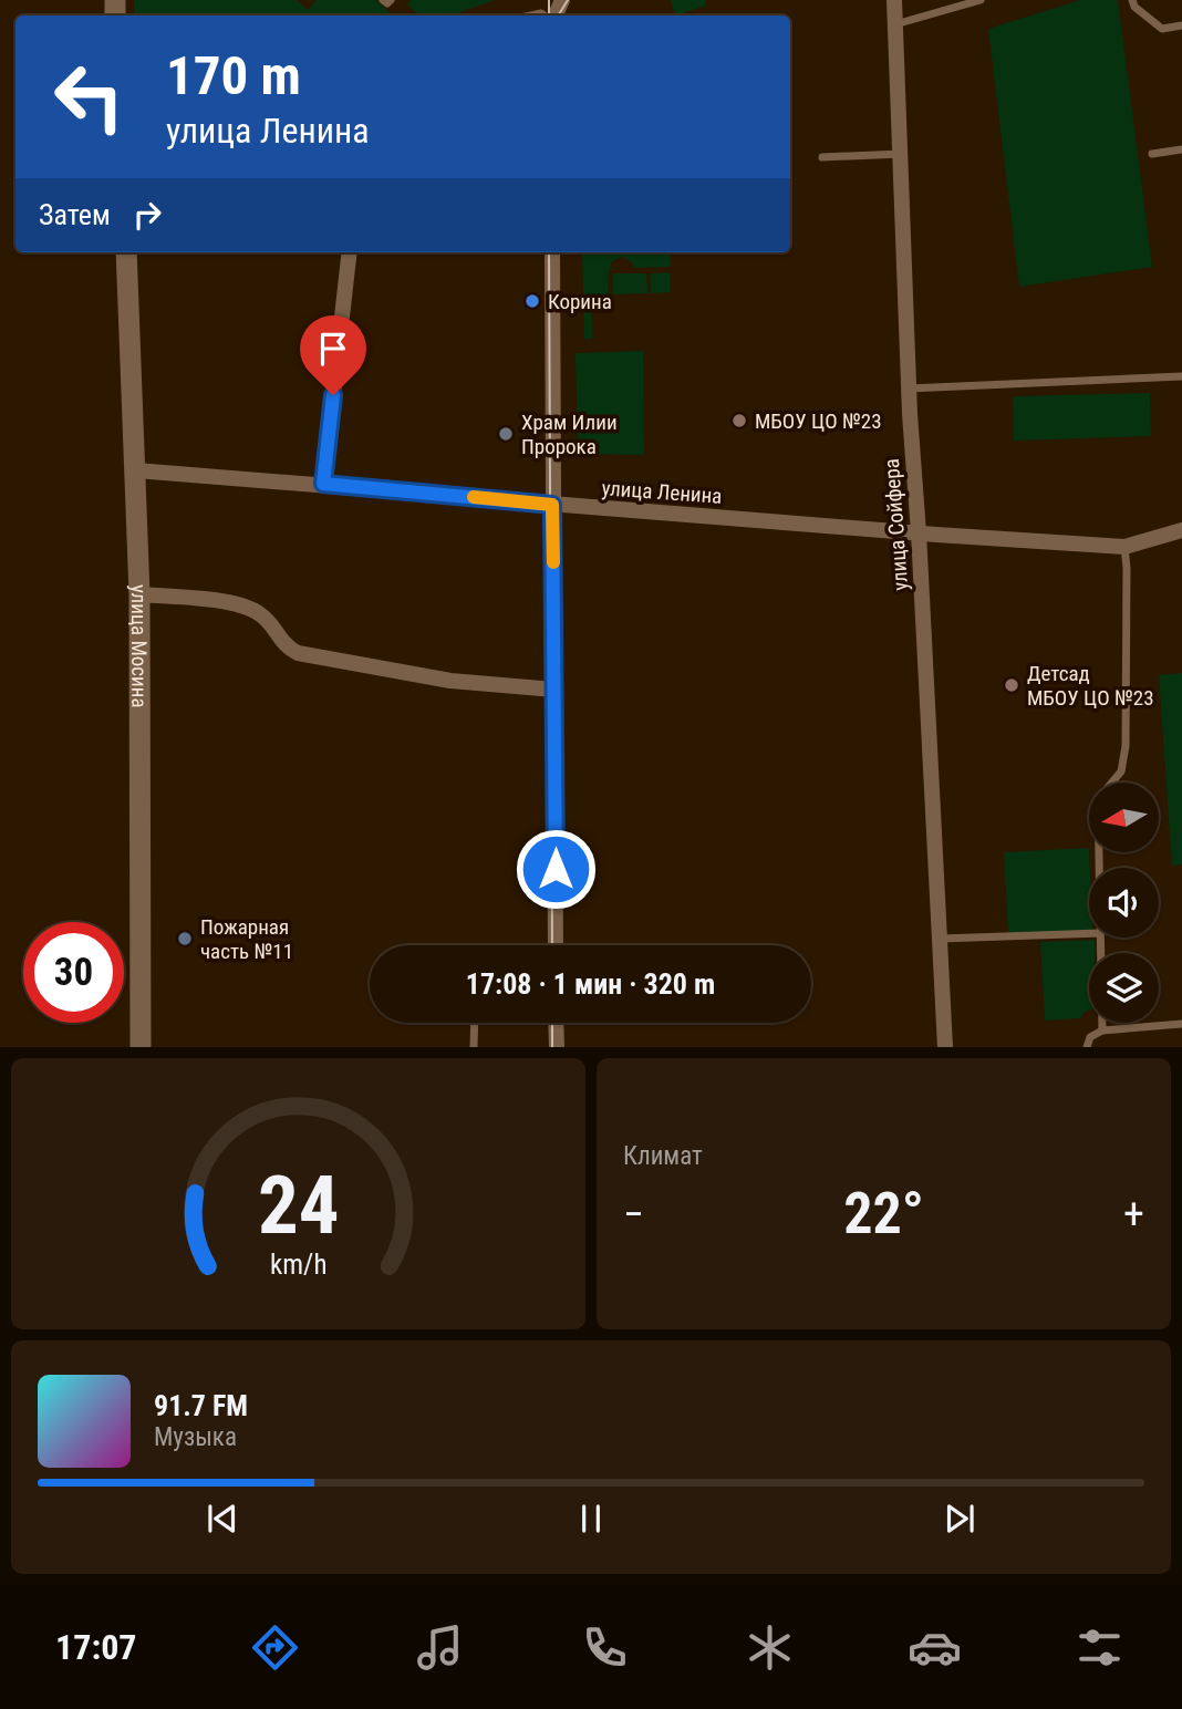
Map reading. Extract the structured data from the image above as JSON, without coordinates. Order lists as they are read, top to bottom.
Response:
{
  "streets": {
    "main road": ["улица Мосина"],
    "street": ["улица Ленина", "улица Сойфера"]
  },
  "crossings": [
    ["улица Ленина", "улица Сойфера"],
    ["улица Ленина", "улица Мосина"]
  ],
  "places": [
    "Корина",
    "МБОУ ЦО №23",
    "Храм Илии Пророка",
    "Детсад МБОУ ЦО №23",
    "Пожарная часть №11"
  ],
  "north": "left",
  "page": {
    "turn": ["170 m", "улица Ленина"],
    "then": "Затем",
    "limit": "30",
    "trip": "17:08 · 1 мин · 320 m",
    "tile": "Климат",
    "heat": ["−", "22°", "+"],
    "song": ["91.7 FM", "Музыка"],
    "tabs": "17:07",
    "gauge": ["24", "km/h"]
  }
}
